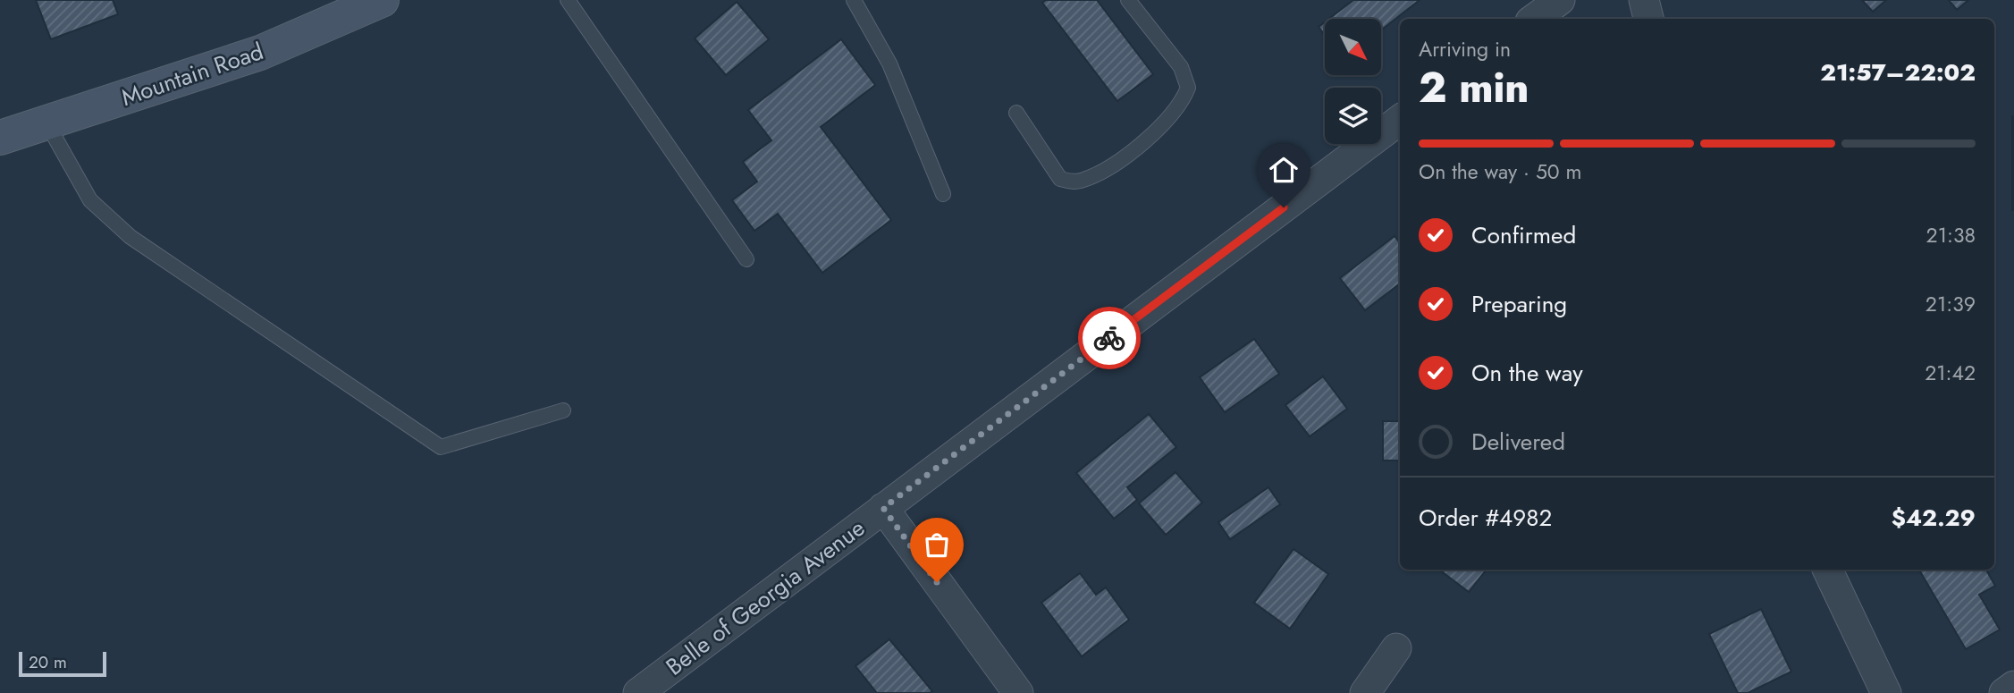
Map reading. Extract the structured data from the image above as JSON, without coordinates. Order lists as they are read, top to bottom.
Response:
{
  "streets": {
    "main road": ["Mountain Road"],
    "street": ["Belle of Georgia Avenue"]
  },
  "scale_bar": "20 m",
  "north": "bottom right",
  "page": {
    "heading": ["2 min", "Arriving in", "21:57–22:02"],
    "panel": ["Order #4982", "$42.29"],
    "bar": "On the way · 50 m",
    "list": [
      ["Confirmed", "21:38"],
      ["Preparing", "21:39"],
      ["On the way", "21:42"],
      "Delivered"
    ],
    "scale": "20 m"
  }
}
